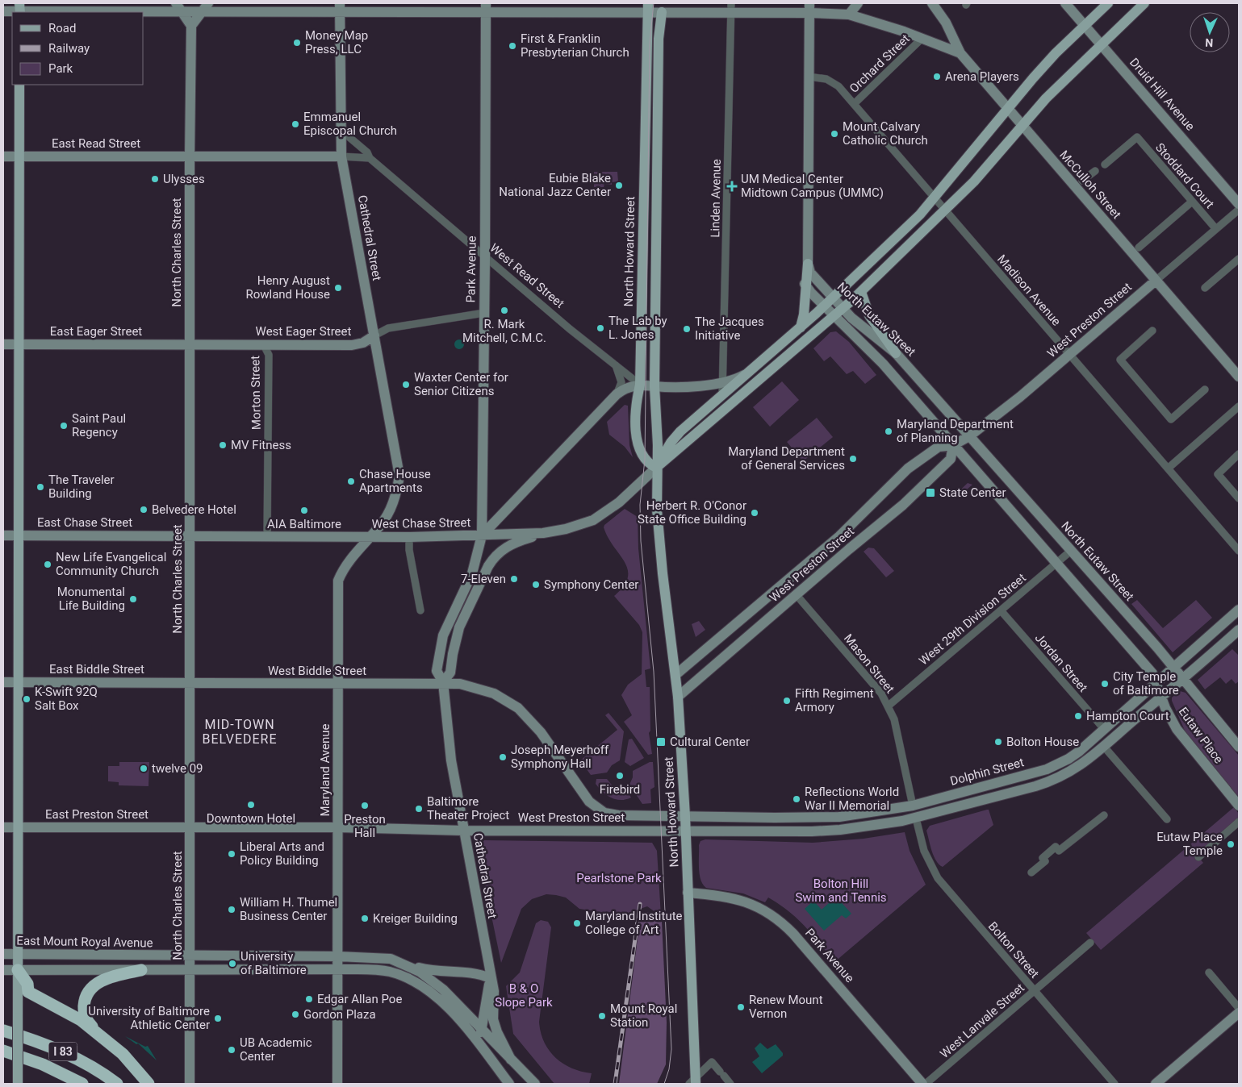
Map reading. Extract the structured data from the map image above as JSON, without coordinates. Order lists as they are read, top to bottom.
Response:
{
  "streets": {
    "highway": ["I 83"],
    "main road": [
      "Druid Hill Avenue",
      "East Read Street",
      "McCulloh Street",
      "Cathedral Street",
      "North Howard Street",
      "North Charles Street",
      "Park Avenue",
      "North Eutaw Street",
      "West Preston Street",
      "East Eager Street",
      "West Eager Street",
      "East Chase Street",
      "West Chase Street",
      "East Biddle Street",
      "West Biddle Street",
      "Eutaw Place",
      "Maryland Avenue",
      "Dolphin Street",
      "East Preston Street",
      "East Mount Royal Avenue"
    ],
    "street": [
      "Orchard Street",
      "Stoddard Court",
      "Linden Avenue",
      "West Read Street",
      "Madison Avenue",
      "Morton Street",
      "West 29th Division Street",
      "Jordan Street",
      "Mason Street",
      "Bolton Street",
      "West Lanvale Street"
    ]
  },
  "crossings": [
    ["Orchard Street", "Madison Avenue"],
    ["East Read Street", "North Charles Street"],
    ["Stoddard Court", "West Preston Street"],
    ["McCulloh Street", "West Preston Street"],
    ["Cathedral Street", "Park Avenue"],
    ["Cathedral Street", "West Read Street"],
    ["Cathedral Street", "West Preston Street"],
    ["Cathedral Street", "West Eager Street"],
    ["Cathedral Street", "West Biddle Street"],
    ["Cathedral Street", "Maryland Avenue"],
    ["North Howard Street", "Park Avenue"],
    ["North Howard Street", "West Read Street"],
    ["North Howard Street", "West Preston Street"],
    ["North Howard Street", "West Chase Street"],
    ["North Howard Street", "Dolphin Street"],
    ["North Charles Street", "West Preston Street"],
    ["North Charles Street", "East Eager Street"],
    ["North Charles Street", "West Eager Street"],
    ["North Charles Street", "East Chase Street"],
    ["North Charles Street", "West Chase Street"],
    ["North Charles Street", "East Biddle Street"],
    ["North Charles Street", "West Biddle Street"],
    ["North Charles Street", "East Preston Street"],
    ["North Charles Street", "East Mount Royal Avenue"],
    ["Park Avenue", "West Read Street"],
    ["Park Avenue", "West Eager Street"],
    ["Park Avenue", "West Chase Street"],
    ["Park Avenue", "West Biddle Street"],
    ["West Read Street", "West Chase Street"],
    ["Madison Avenue", "North Eutaw Street"],
    ["Madison Avenue", "West Preston Street"],
    ["North Eutaw Street", "West Preston Street"],
    ["North Eutaw Street", "West 29th Division Street"],
    ["North Eutaw Street", "Eutaw Place"],
    ["North Eutaw Street", "Dolphin Street"],
    ["West Preston Street", "Mason Street"],
    ["West Preston Street", "Maryland Avenue"],
    ["West Preston Street", "East Preston Street"],
    ["East Eager Street", "West Eager Street"],
    ["West Eager Street", "Morton Street"],
    ["Morton Street", "West Chase Street"],
    ["East Chase Street", "West Chase Street"],
    ["West Chase Street", "Maryland Avenue"],
    ["West 29th Division Street", "Jordan Street"],
    ["West 29th Division Street", "Mason Street"],
    ["Jordan Street", "Dolphin Street"],
    ["Mason Street", "Dolphin Street"],
    ["East Biddle Street", "West Biddle Street"],
    ["West Biddle Street", "Maryland Avenue"],
    ["Maryland Avenue", "East Mount Royal Avenue"],
    ["Bolton Street", "West Lanvale Street"]
  ],
  "districts": ["MID-TOWN BELVEDERE"],
  "parks": ["Pearlstone Park", "Bolton Hill Swim and Tennis", "B & O Slope Park"],
  "places": {
    "other": [
      "Money Map Press, LLC",
      "First & Franklin Presbyterian Church",
      "Arena Players",
      "Emmanuel Episcopal Church",
      "Mount Calvary Catholic Church",
      "Ulysses",
      "Eubie Blake National Jazz Center",
      "Henry August Rowland House",
      "R. Mark Mitchell, C.M.C.",
      "The Lab by L. Jones",
      "The Jacques Initiative",
      "Waxter Center for Senior Citizens",
      "Saint Paul Regency",
      "Maryland Department of Planning",
      "MV Fitness",
      "Maryland Department of General Services",
      "Chase House Apartments",
      "The Traveler Building",
      "Belvedere Hotel",
      "AIA Baltimore",
      "Herbert R. O'Conor State Office Building",
      "New Life Evangelical Community Church",
      "7-Eleven",
      "Symphony Center",
      "Monumental Life Building",
      "City Temple of Baltimore",
      "K-Swift 92Q Salt Box",
      "Fifth Regiment Armory",
      "Hampton Court",
      "Bolton House",
      "Joseph Meyerhoff Symphony Hall",
      "twelve 09",
      "Firebird",
      "Reflections World War II Memorial",
      "Downtown Hotel",
      "Preston Hall",
      "Baltimore Theater Project",
      "Eutaw Place Temple",
      "Liberal Arts and Policy Building",
      "William H. Thumel Business Center",
      "Kreiger Building",
      "Maryland Institute College of Art",
      "University of Baltimore",
      "Edgar Allan Poe",
      "Renew Mount Vernon",
      "Gordon Plaza",
      "Mount Royal Station",
      "University of Baltimore Athletic Center",
      "UB Academic Center"
    ],
    "health": ["UM Medical Center Midtown Campus (UMMC)"],
    "transit": ["State Center", "Cultural Center"]
  },
  "legend": ["Road", "Railway", "Park"],
  "north": "bottom"
}
